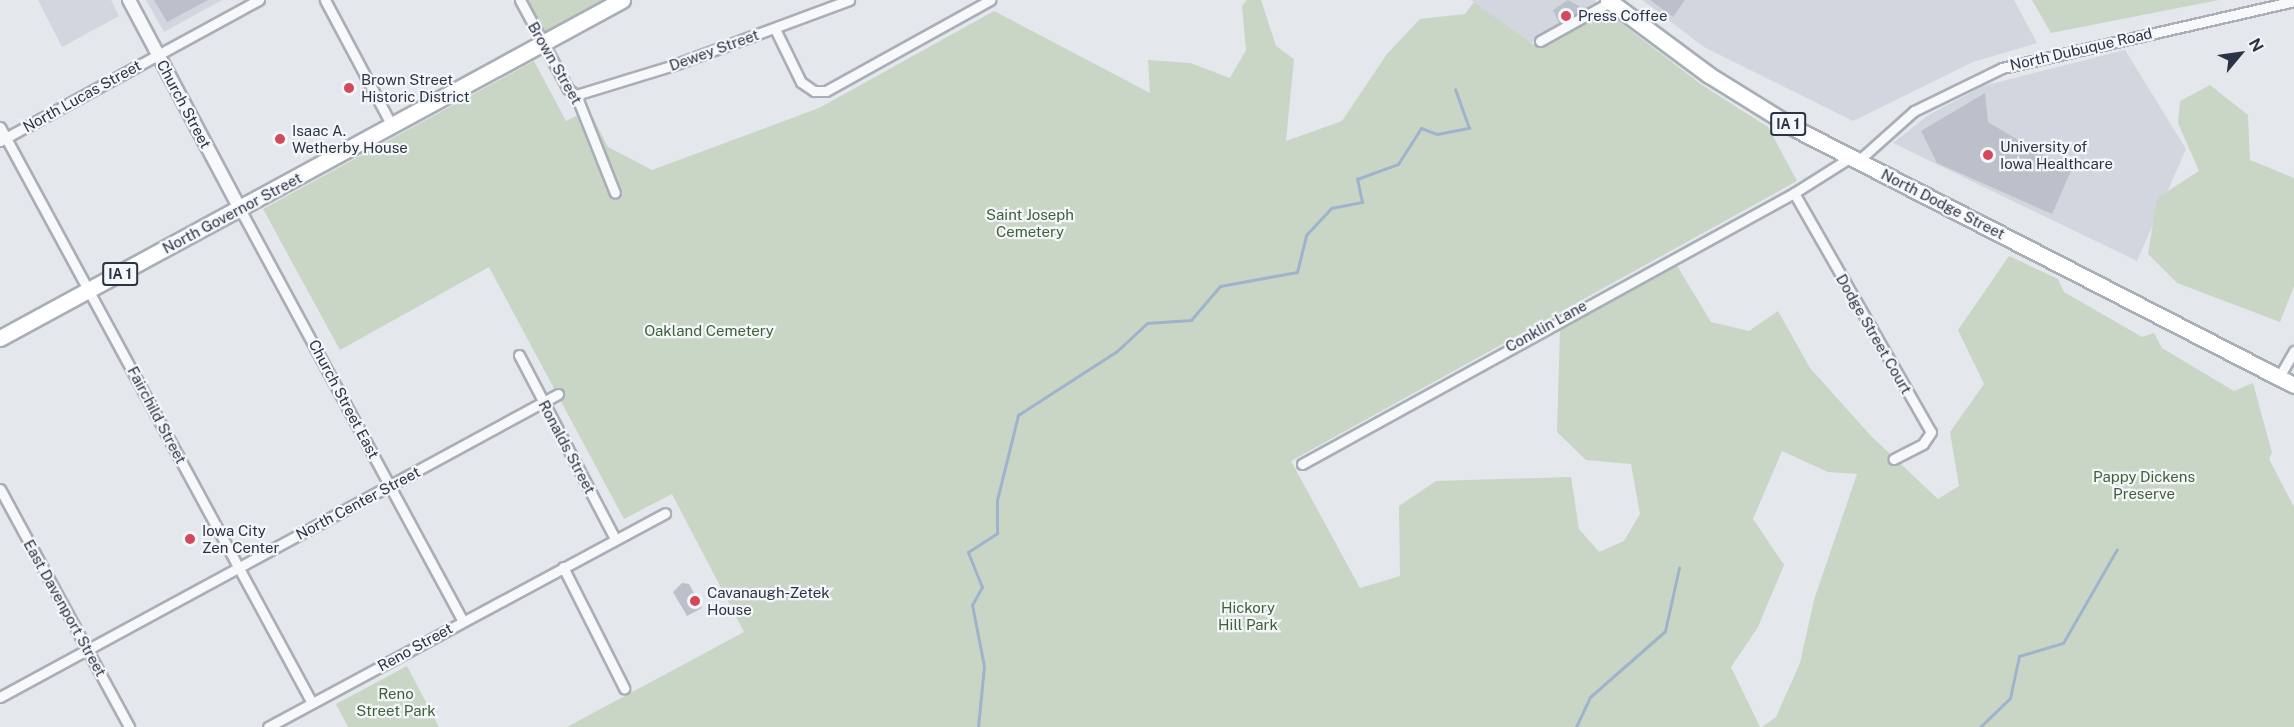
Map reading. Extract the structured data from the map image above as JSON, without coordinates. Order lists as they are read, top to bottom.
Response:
{
  "streets": {
    "main road": ["IA 1", "North Dodge Street", "North Governor Street"],
    "street": [
      "North Dubuque Road",
      "Dewey Street",
      "Brown Street",
      "North Lucas Street",
      "Church Street",
      "Conklin Lane",
      "Dodge Street Court",
      "Church Street East",
      "Fairchild Street",
      "Ronalds Street",
      "North Center Street",
      "East Davenport Street",
      "Reno Street"
    ]
  },
  "crossings": [
    ["North Dubuque Road", "North Dodge Street"],
    ["North Dubuque Road", "Conklin Lane"],
    ["North Dubuque Road", "Dodge Street Court"],
    ["Dewey Street", "Brown Street"],
    ["Brown Street", "North Governor Street"],
    ["North Lucas Street", "Church Street"],
    ["North Lucas Street", "Fairchild Street"],
    ["Church Street", "North Governor Street"],
    ["Church Street", "Church Street East"],
    ["North Governor Street", "Church Street East"],
    ["North Governor Street", "Fairchild Street"],
    ["Conklin Lane", "Dodge Street Court"],
    ["Church Street East", "North Center Street"],
    ["Church Street East", "Reno Street"],
    ["Fairchild Street", "North Center Street"],
    ["Fairchild Street", "Reno Street"],
    ["Ronalds Street", "North Center Street"],
    ["Ronalds Street", "Reno Street"],
    ["North Center Street", "East Davenport Street"]
  ],
  "parks": [
    "Saint Joseph Cemetery",
    "Oakland Cemetery",
    "Pappy Dickens Preserve",
    "Hickory Hill Park",
    "Reno Street Park"
  ],
  "places": [
    "Press Coffee",
    "Brown Street Historic District",
    "Isaac A. Wetherby House",
    "University of Iowa Healthcare",
    "Iowa City Zen Center",
    "Cavanaugh-Zetek House"
  ],
  "north": "top right"
}
